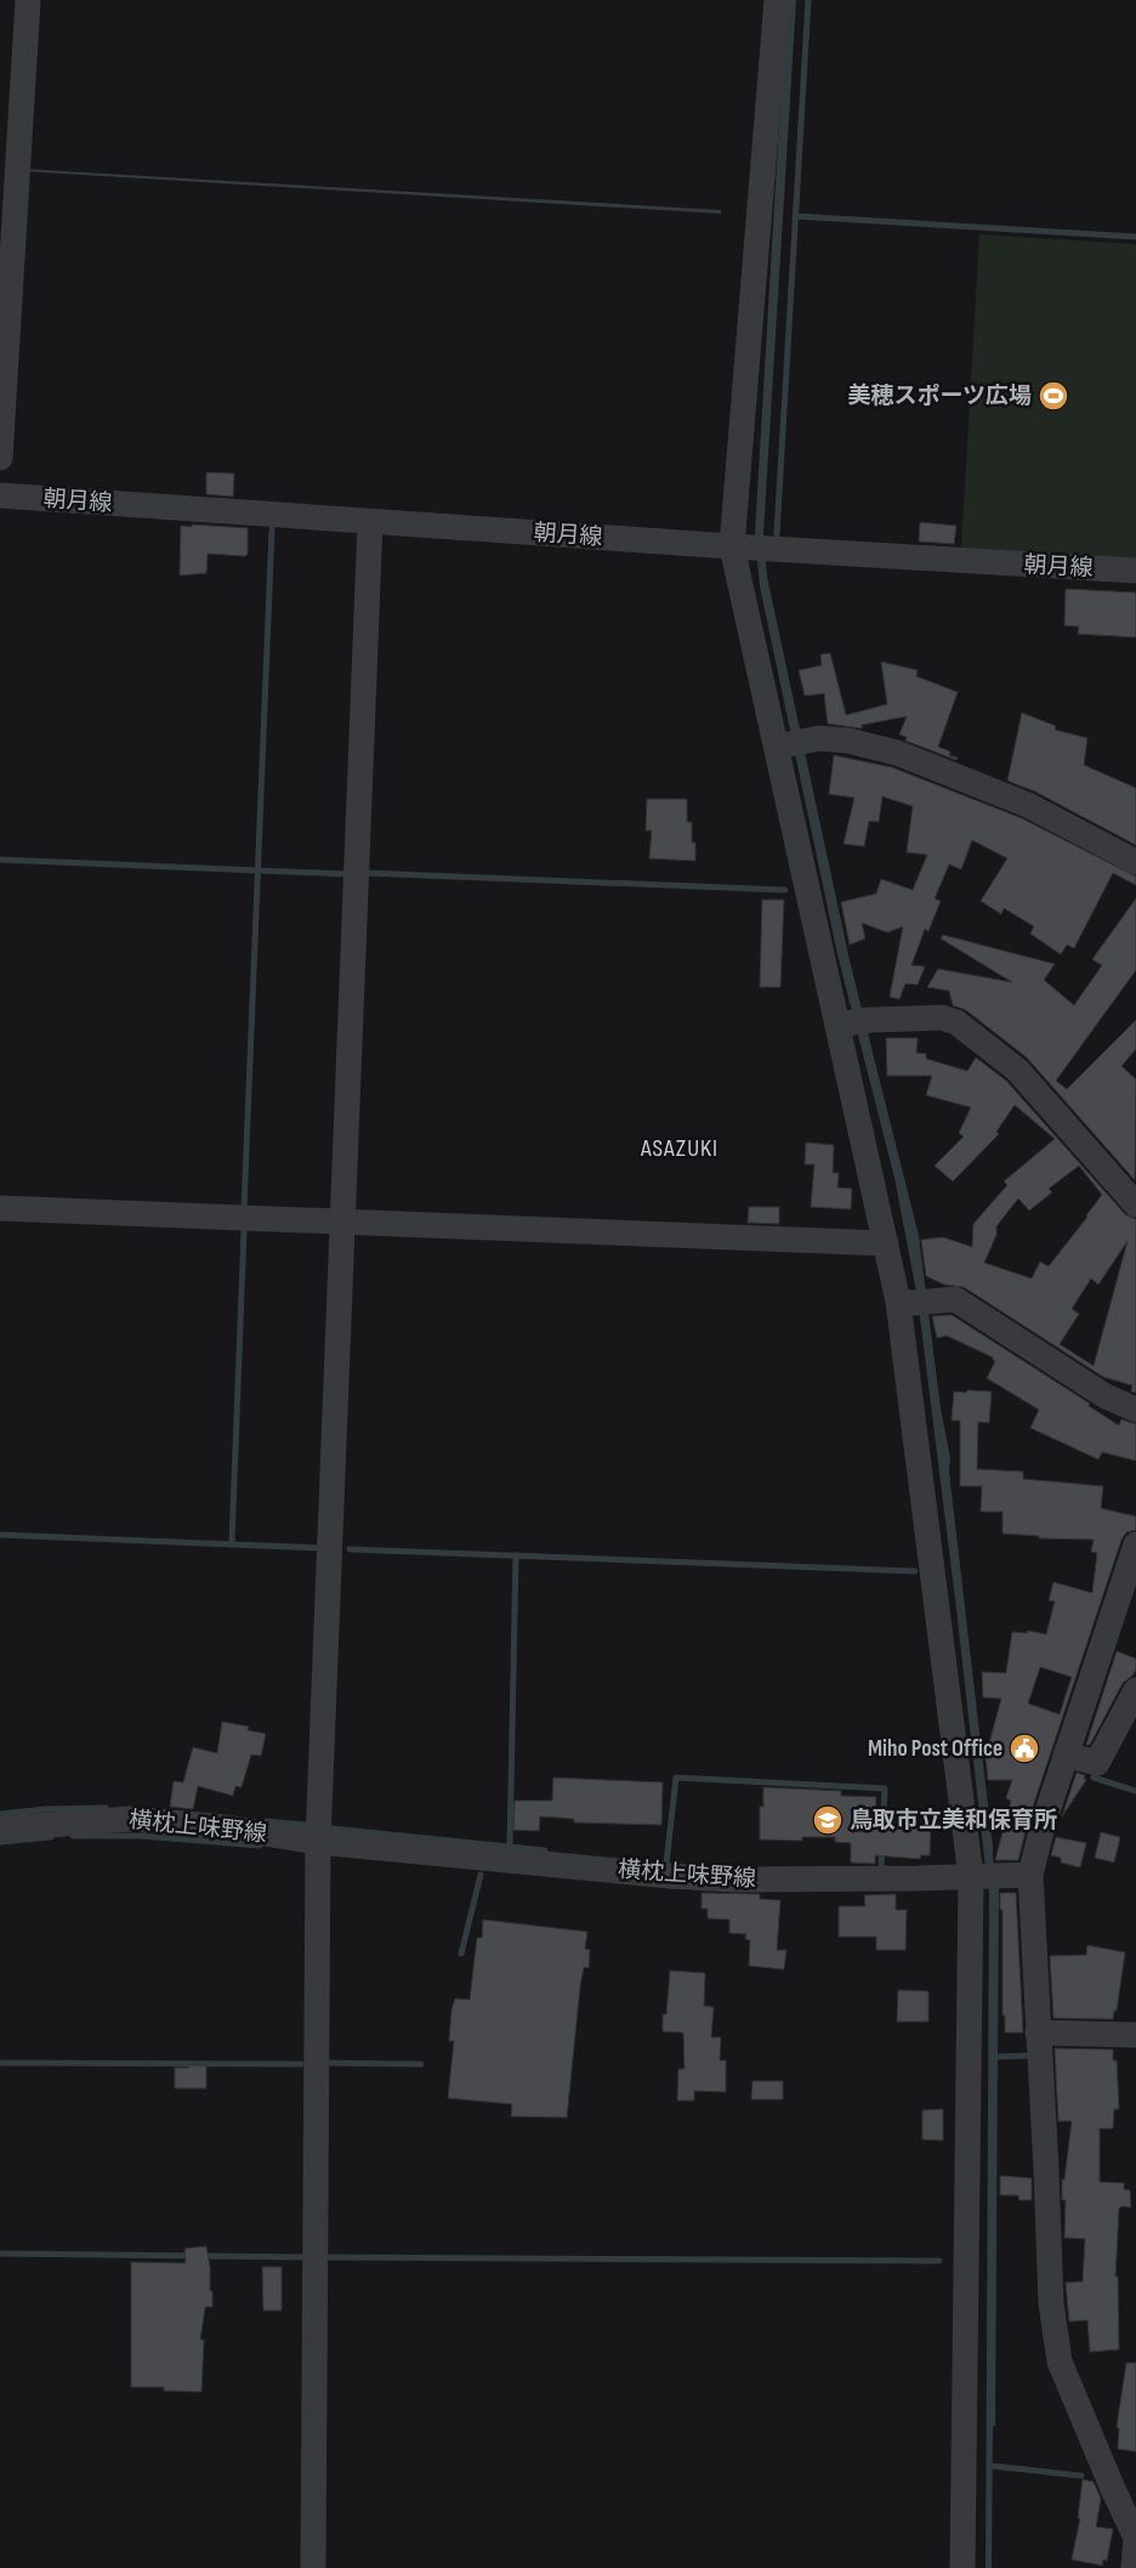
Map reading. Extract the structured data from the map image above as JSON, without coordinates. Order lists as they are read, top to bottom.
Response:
{
  "streets": {
    "street": ["朝月線", "横枕上味野線"]
  },
  "districts": ["ASAZUKI"],
  "places": {
    "sports": ["美穂スポーツ広場"],
    "public building": ["Miho Post Office"],
    "school or university": ["鳥取市立美和保育所"]
  }
}
